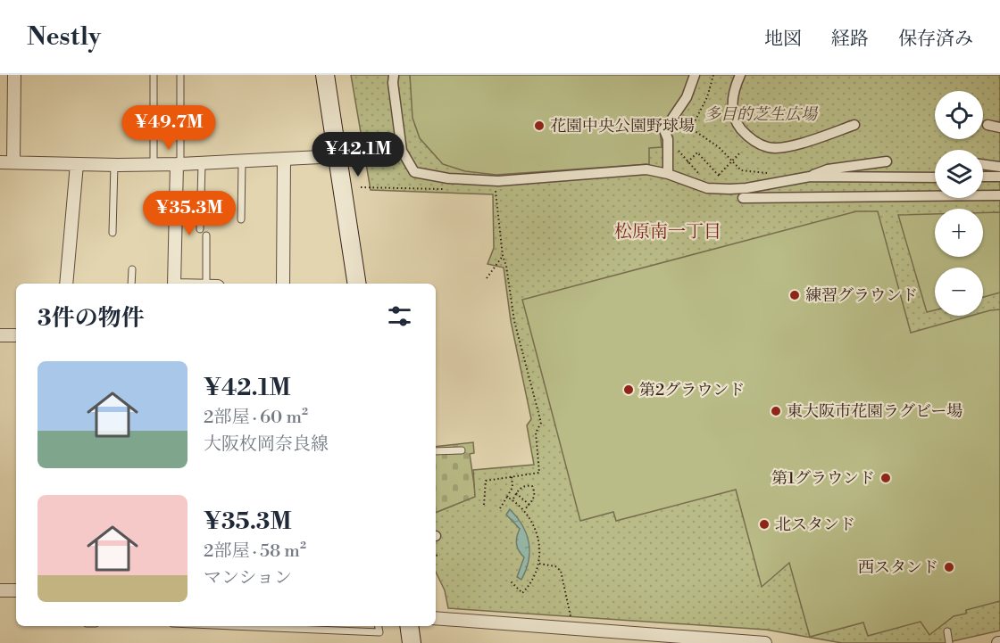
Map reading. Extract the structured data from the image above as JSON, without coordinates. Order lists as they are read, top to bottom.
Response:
{
  "districts": ["松原南一丁目"],
  "parks": ["多目的芝生広場"],
  "places": [
    "花園中央公園野球場",
    "練習グラウンド",
    "第2グラウンド",
    "東大阪市花園ラグビー場",
    "第1グラウンド",
    "北スタンド",
    "西スタンド"
  ],
  "page": {
    "header": "Nestly",
    "nav": ["地図", "経路", "保存済み"],
    "map_buttons": ["+", "−"],
    "price": ["¥49.7M", "¥42.1M", "¥35.3M"],
    "heading": "3件の物件",
    "list": [
      {
        "name": "¥42.1M",
        "note": "2部屋 · 60 m² · 大阪枚岡奈良線"
      },
      {
        "name": "¥35.3M",
        "note": "2部屋 · 58 m² · マンション"
      }
    ]
  }
}
